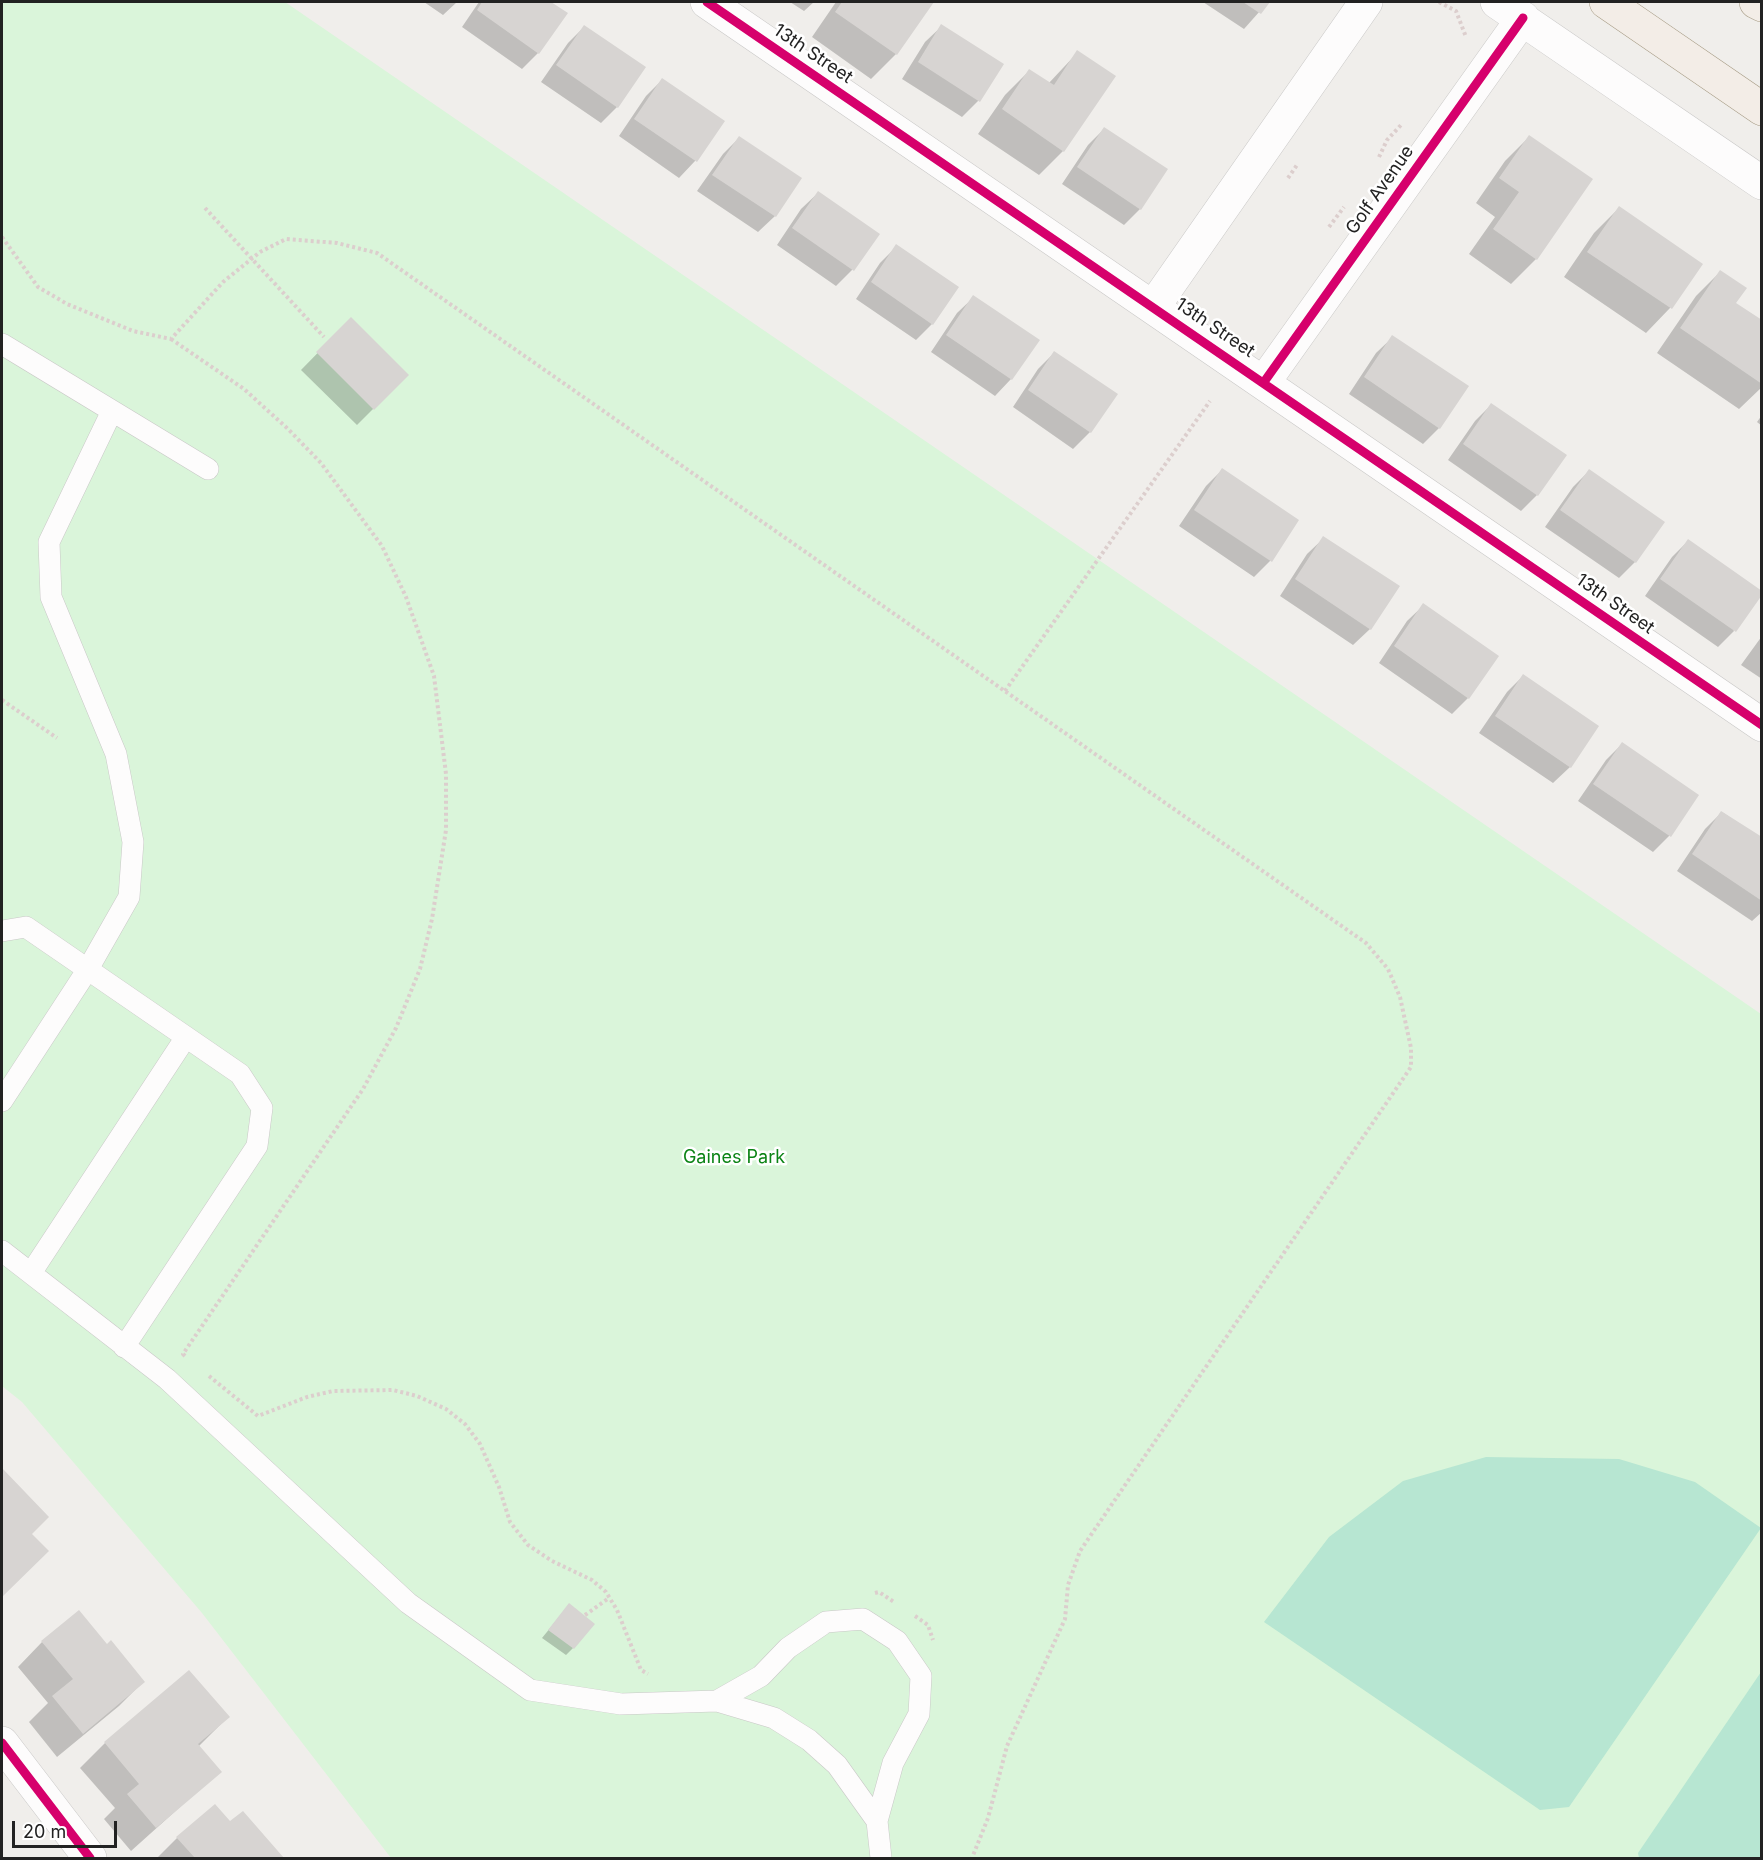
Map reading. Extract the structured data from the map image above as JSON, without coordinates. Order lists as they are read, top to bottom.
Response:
{
  "streets": {
    "street": ["13th Street", "Golf Avenue"]
  },
  "crossings": [
    ["13th Street", "Golf Avenue"]
  ],
  "parks": ["Gaines Park"],
  "scale_bar": "20 m"
}
